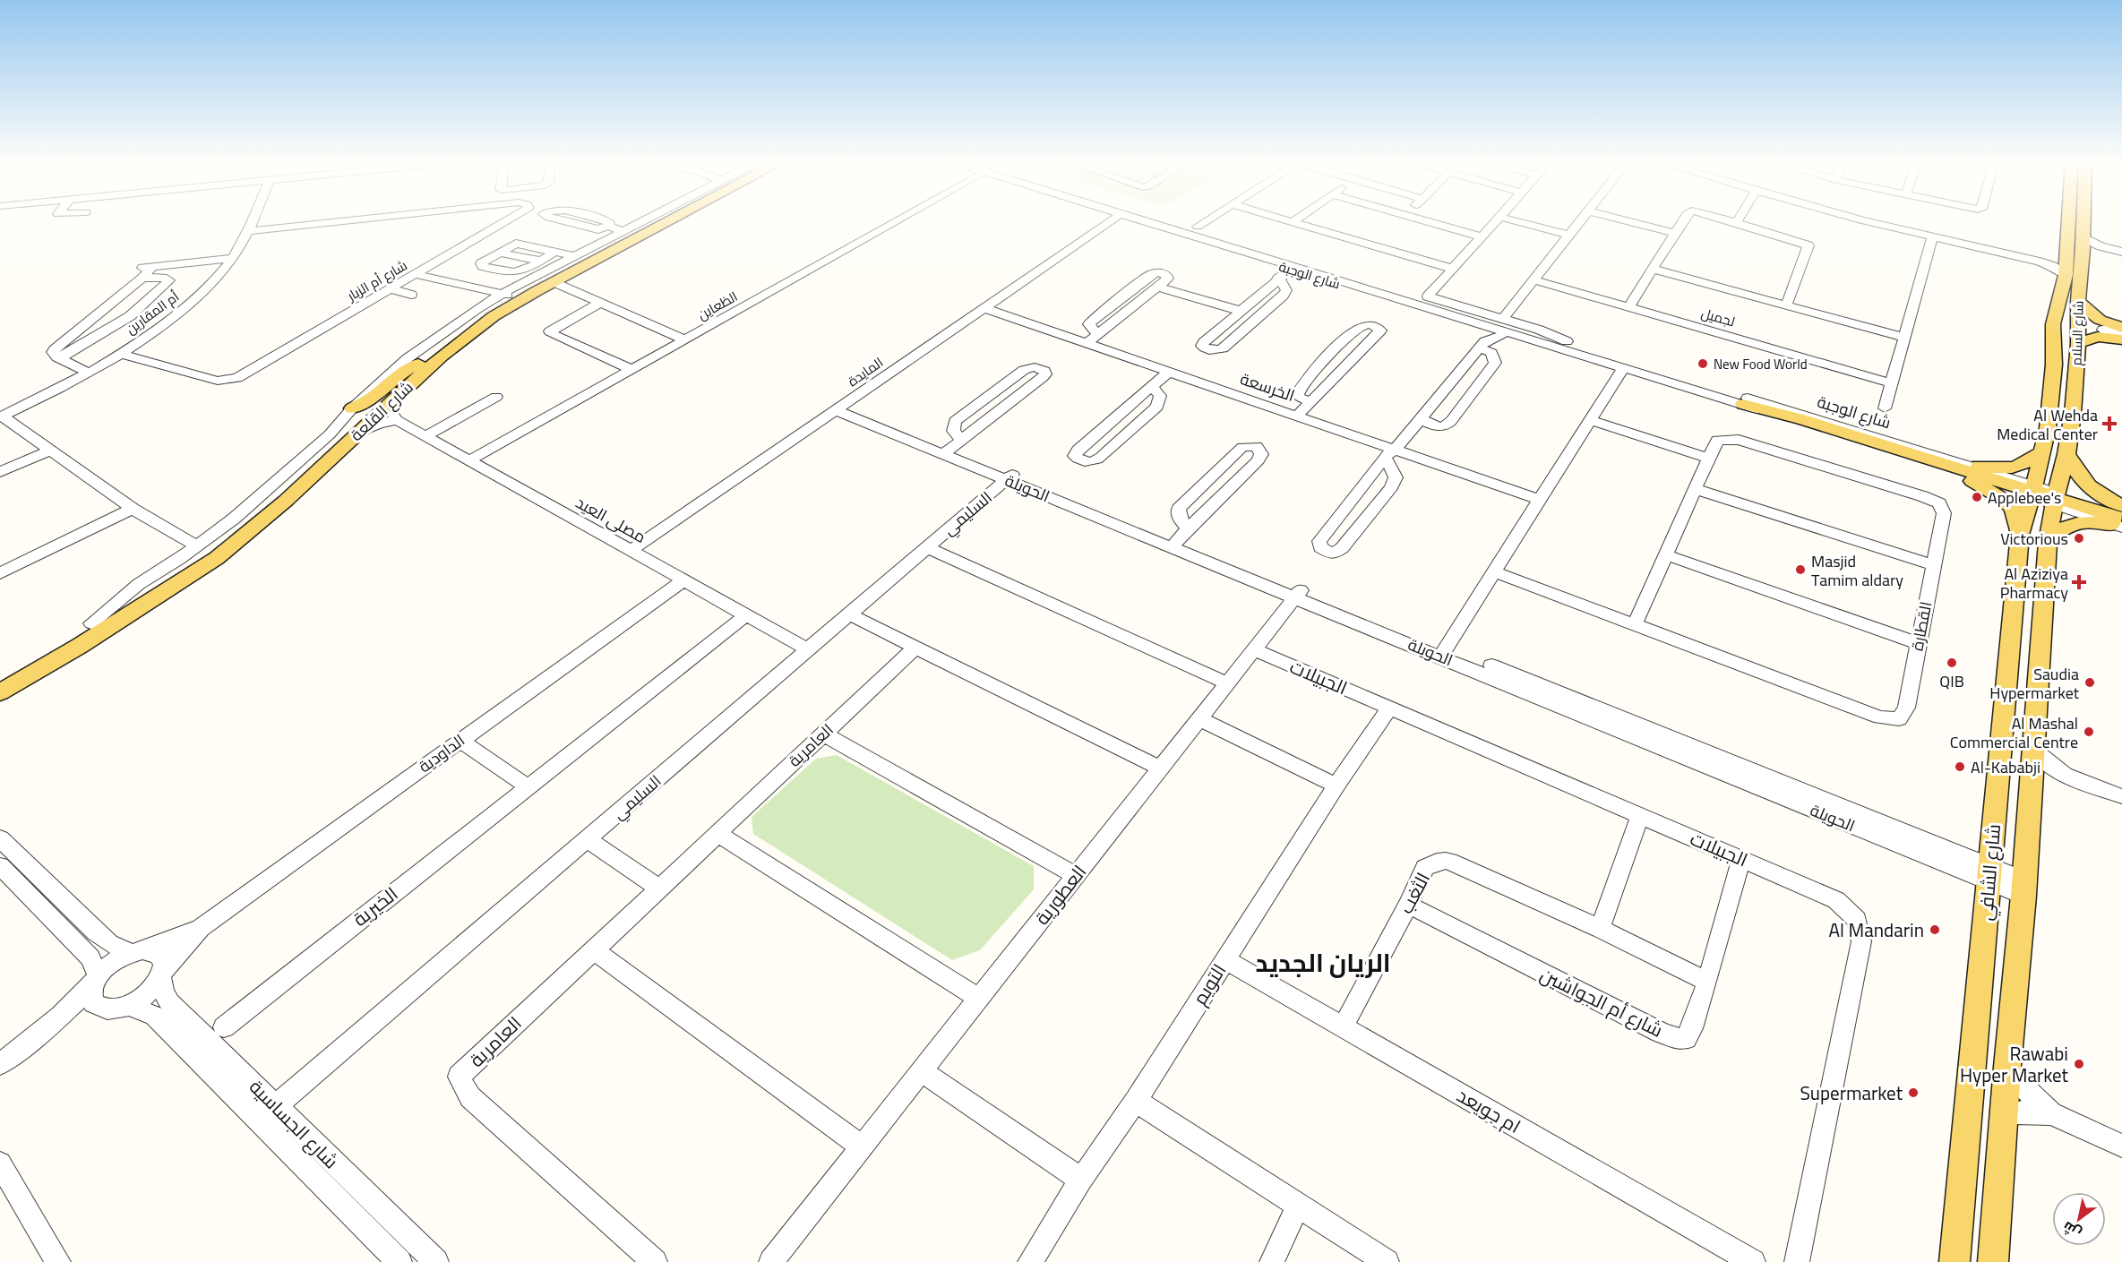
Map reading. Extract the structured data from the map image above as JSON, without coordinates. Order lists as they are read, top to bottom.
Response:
{
  "streets": {
    "main road": ["شارع السلام", "شارع القلعة", "شارع الشافي"],
    "street": [
      "شارع الوجبة",
      "شارع أم الزبار",
      "الظعاين",
      "أم المقارين",
      "لجميل",
      "المايدة",
      "الخرسعة",
      "الحويلة",
      "السليمي",
      "مصلى العيد",
      "القطارة",
      "الجبيلات",
      "العامرية",
      "الداودية",
      "الثغب",
      "العطورية",
      "الخيرية",
      "التويم",
      "شارع أم الجواشين",
      "ام جويعد",
      "شارع الجساسية"
    ]
  },
  "crossings": [
    ["شارع الوجبة", "شارع السلام"],
    ["شارع الوجبة", "شارع الشافي"],
    ["شارع أم الزبار", "أم المقارين"],
    ["الظعاين", "مصلى العيد"],
    ["شارع السلام", "شارع الشافي"],
    ["المايدة", "الخرسعة"],
    ["المايدة", "الحويلة"],
    ["المايدة", "مصلى العيد"],
    ["الحويلة", "السليمي"],
    ["الحويلة", "شارع الشافي"],
    ["الحويلة", "العطورية"],
    ["السليمي", "مصلى العيد"],
    ["السليمي", "شارع الجساسية"],
    ["مصلى العيد", "الداودية"],
    ["مصلى العيد", "الخيرية"],
    ["الجبيلات", "العطورية"],
    ["الجبيلات", "التويم"],
    ["الجبيلات", "شارع أم الجواشين"],
    ["الداودية", "شارع الجساسية"],
    ["الثغب", "شارع أم الجواشين"],
    ["الثغب", "ام جويعد"],
    ["التويم", "ام جويعد"]
  ],
  "districts": ["الريان الجديد"],
  "places": {
    "other": [
      "New Food World",
      "Applebee's",
      "Victorious",
      "Masjid Tamim aldary",
      "QIB",
      "Saudia Hypermarket",
      "Al Mashal Commercial Centre",
      "Al-Kababji",
      "Al Mandarin",
      "Rawabi Hyper Market",
      "Supermarket"
    ],
    "health": ["Al Wehda Medical Center", "Al Aziziya Pharmacy"]
  },
  "north": "bottom left"
}
